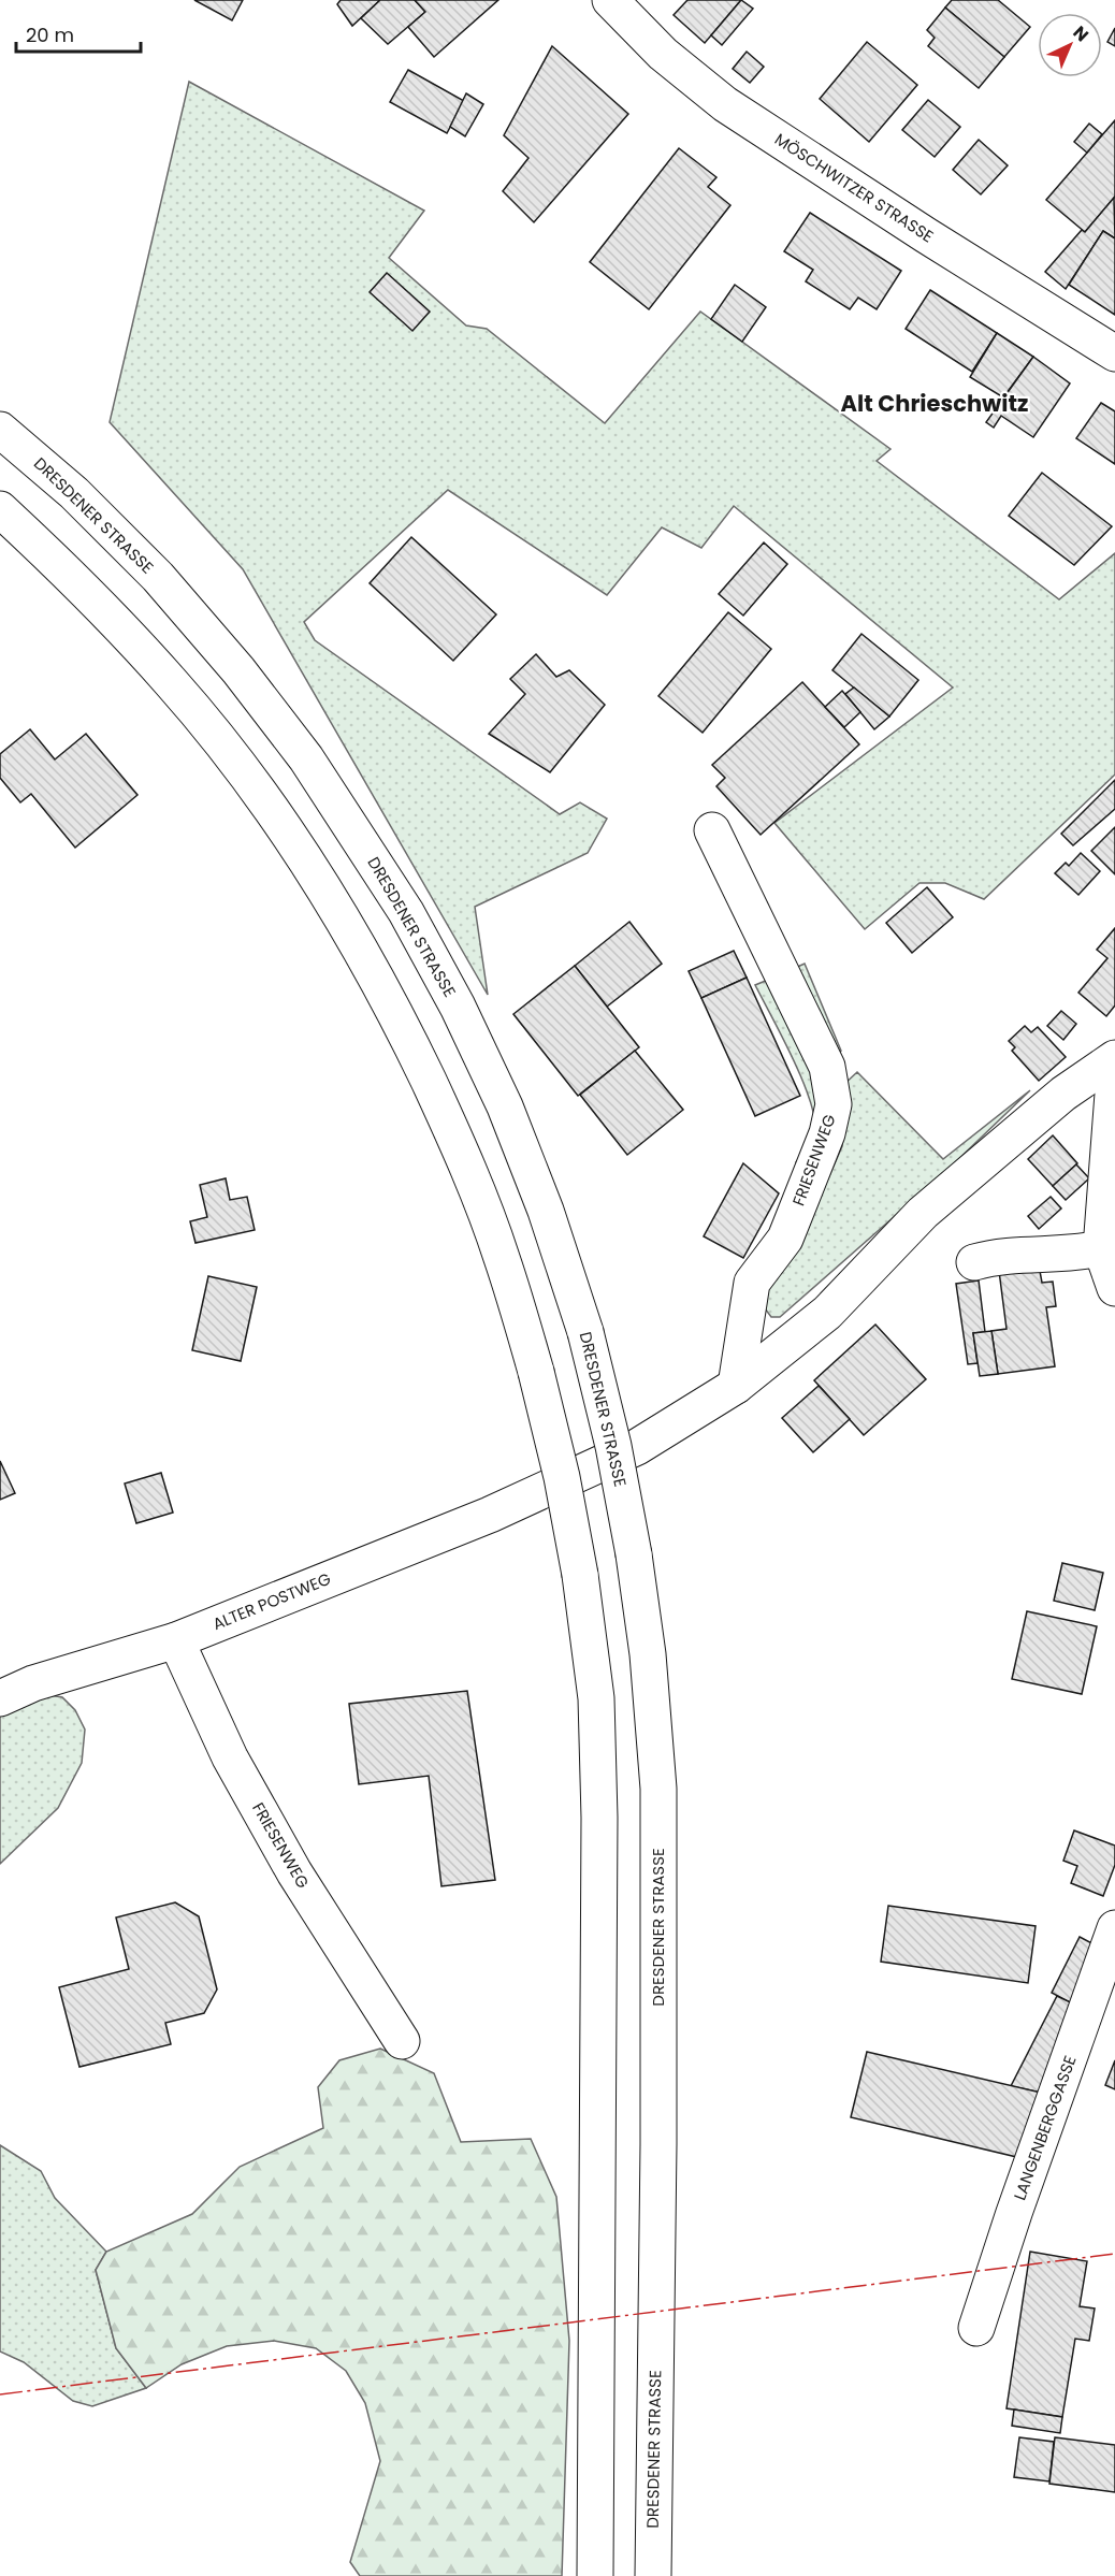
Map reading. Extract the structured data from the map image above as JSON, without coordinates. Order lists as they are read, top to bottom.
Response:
{
  "streets": {
    "main road": [
      "MÖSCHWITZER STRASSE",
      "DRESDENER STRASSE",
      "FRIESENWEG",
      "ALTER POSTWEG",
      "LANGENBERGGASSE"
    ]
  },
  "crossings": [
    ["FRIESENWEG", "ALTER POSTWEG"]
  ],
  "districts": ["Alt Chrieschwitz"],
  "scale_bar": "20 m",
  "north": "top right"
}
